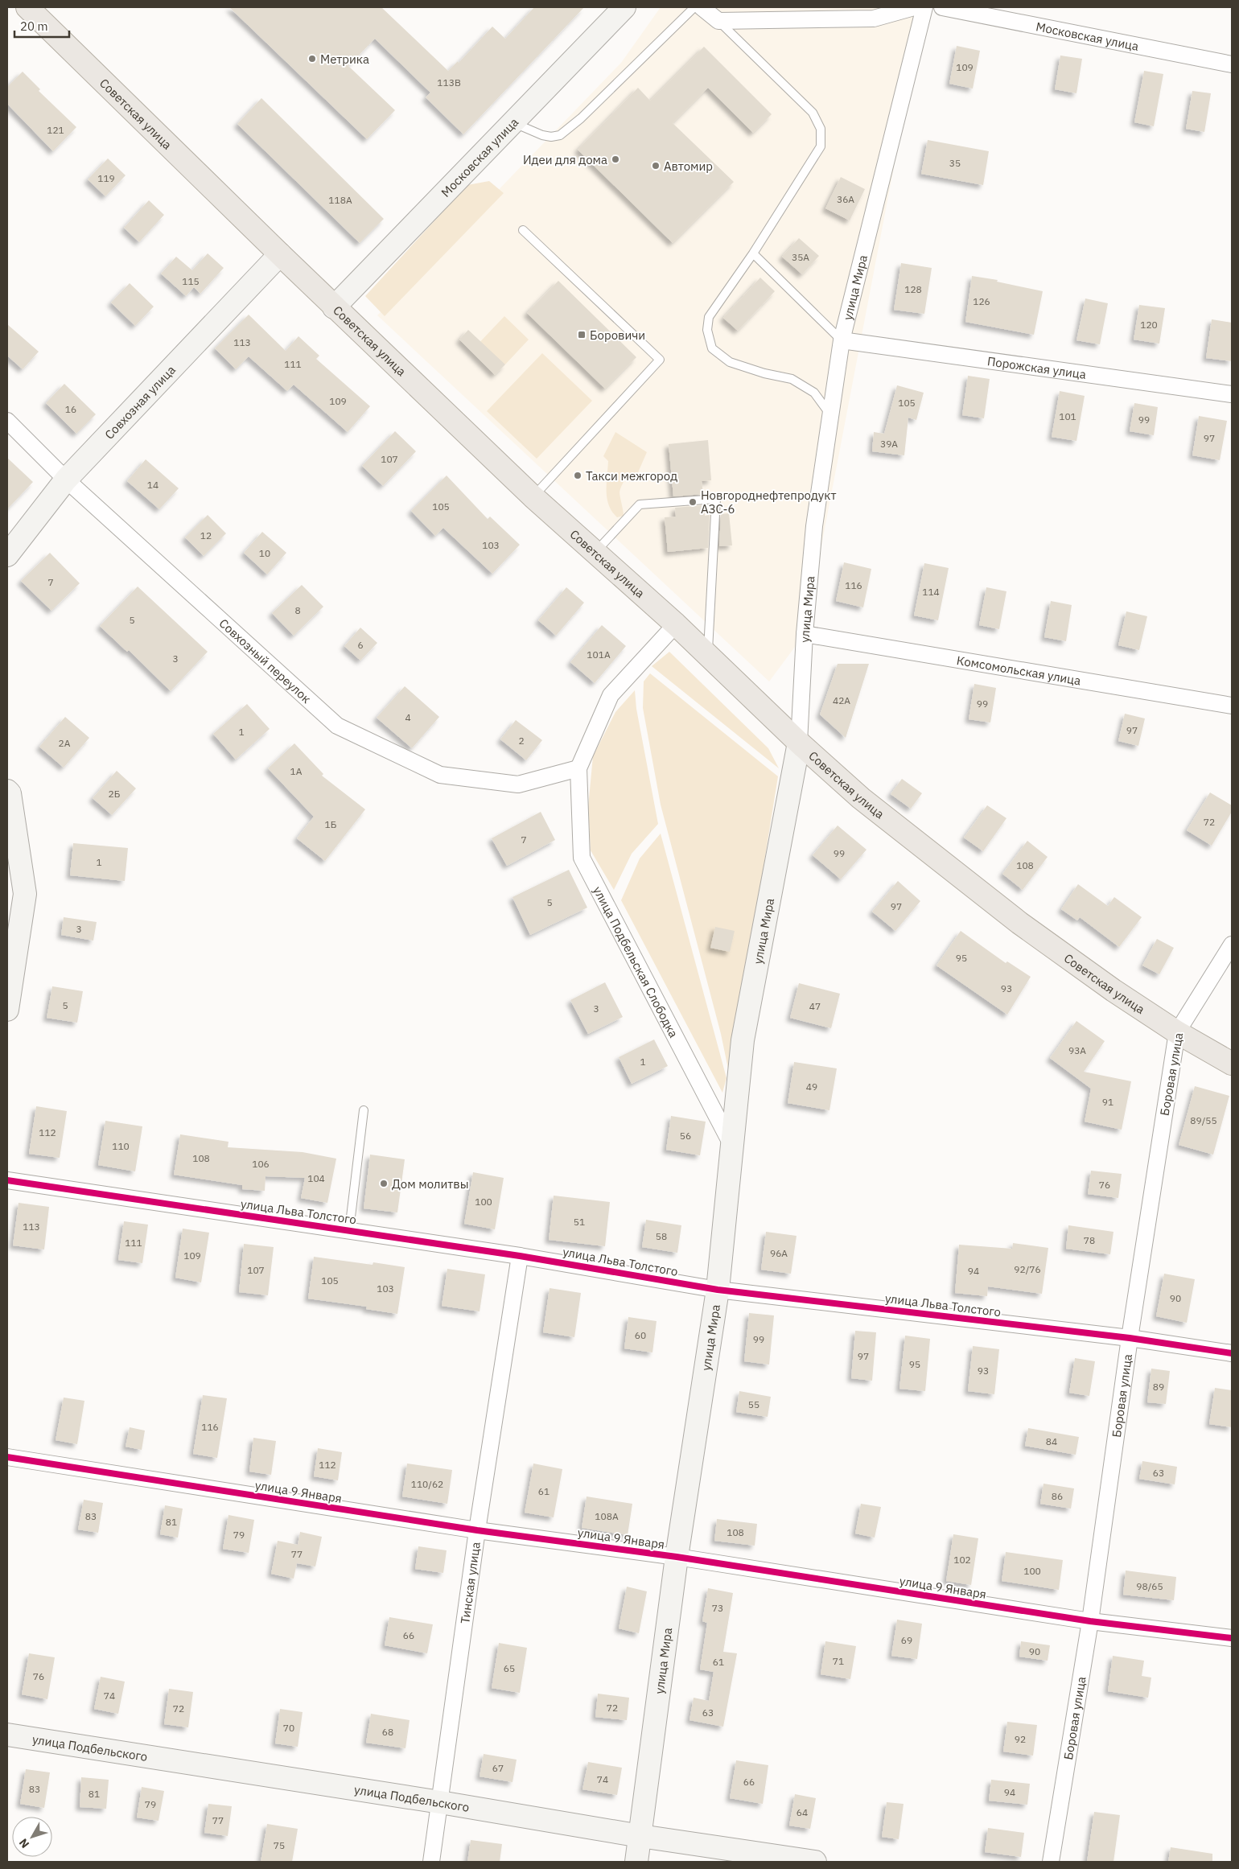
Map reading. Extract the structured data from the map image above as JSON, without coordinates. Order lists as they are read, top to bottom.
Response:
{
  "streets": {
    "main road": [
      "Московская улица",
      "Советская улица",
      "улица Мира",
      "Совхозная улица",
      "улица Подбельского"
    ],
    "street": [
      "Порожская улица",
      "Совхозный переулок",
      "Комсомольская улица",
      "улица Подбельская Слободка",
      "Боровая улица",
      "улица Льва Толстого",
      "улица 9 Января",
      "Тинская улица"
    ]
  },
  "crossings": [
    ["Московская улица", "Советская улица"],
    ["Советская улица", "улица Мира"],
    ["Советская улица", "Совхозная улица"],
    ["Советская улица", "Боровая улица"],
    ["улица Мира", "Порожская улица"],
    ["улица Мира", "Комсомольская улица"],
    ["улица Мира", "улица Подбельская Слободка"],
    ["улица Мира", "улица Льва Толстого"],
    ["улица Мира", "улица 9 Января"],
    ["улица Мира", "улица Подбельского"],
    ["Совхозная улица", "Совхозный переулок"],
    ["Совхозный переулок", "улица Подбельская Слободка"],
    ["Боровая улица", "улица Льва Толстого"],
    ["Боровая улица", "улица 9 Января"],
    ["улица Льва Толстого", "Тинская улица"],
    ["улица 9 Января", "Тинская улица"],
    ["Тинская улица", "улица Подбельского"]
  ],
  "places": {
    "other": [
      "Метрика",
      "Идеи для дома",
      "Автомир",
      "Такси межгород",
      "Новгороднефтепродукт АЗС-6",
      "Дом молитвы"
    ],
    "transit": ["Боровичи"]
  },
  "house_numbers": [
    "109",
    "113В",
    "121",
    "35",
    "119",
    "36А",
    "118А",
    "35А",
    "115",
    "128",
    "126",
    "120",
    "113",
    "111",
    "109",
    "105",
    "16",
    "101",
    "99",
    "97",
    "39А",
    "107",
    "14",
    "105",
    "12",
    "103",
    "10",
    "7",
    "116",
    "114",
    "8",
    "5",
    "6",
    "101А",
    "3",
    "42А",
    "99",
    "4",
    "97",
    "1",
    "2",
    "2А",
    "1А",
    "2Б",
    "72",
    "1Б",
    "7",
    "99",
    "1",
    "108",
    "5",
    "97",
    "3",
    "95",
    "93",
    "5",
    "47",
    "3",
    "93А",
    "1",
    "49",
    "91",
    "89/55",
    "112",
    "56",
    "110",
    "108",
    "106",
    "104",
    "76",
    "100",
    "51",
    "113",
    "58",
    "78",
    "111",
    "96А",
    "109",
    "92/76",
    "107",
    "94",
    "105",
    "103",
    "90",
    "60",
    "99",
    "97",
    "95",
    "93",
    "89",
    "55",
    "116",
    "84",
    "112",
    "63",
    "110/62",
    "61",
    "86",
    "83",
    "108А",
    "81",
    "108",
    "79",
    "77",
    "102",
    "100",
    "98/65",
    "73",
    "66",
    "69",
    "90",
    "71",
    "61",
    "65",
    "76",
    "74",
    "72",
    "72",
    "63",
    "70",
    "68",
    "92",
    "67",
    "74",
    "66",
    "83",
    "94",
    "81",
    "79",
    "64",
    "77",
    "75"
  ],
  "scale_bar": "20 m",
  "north": "bottom left"
}
